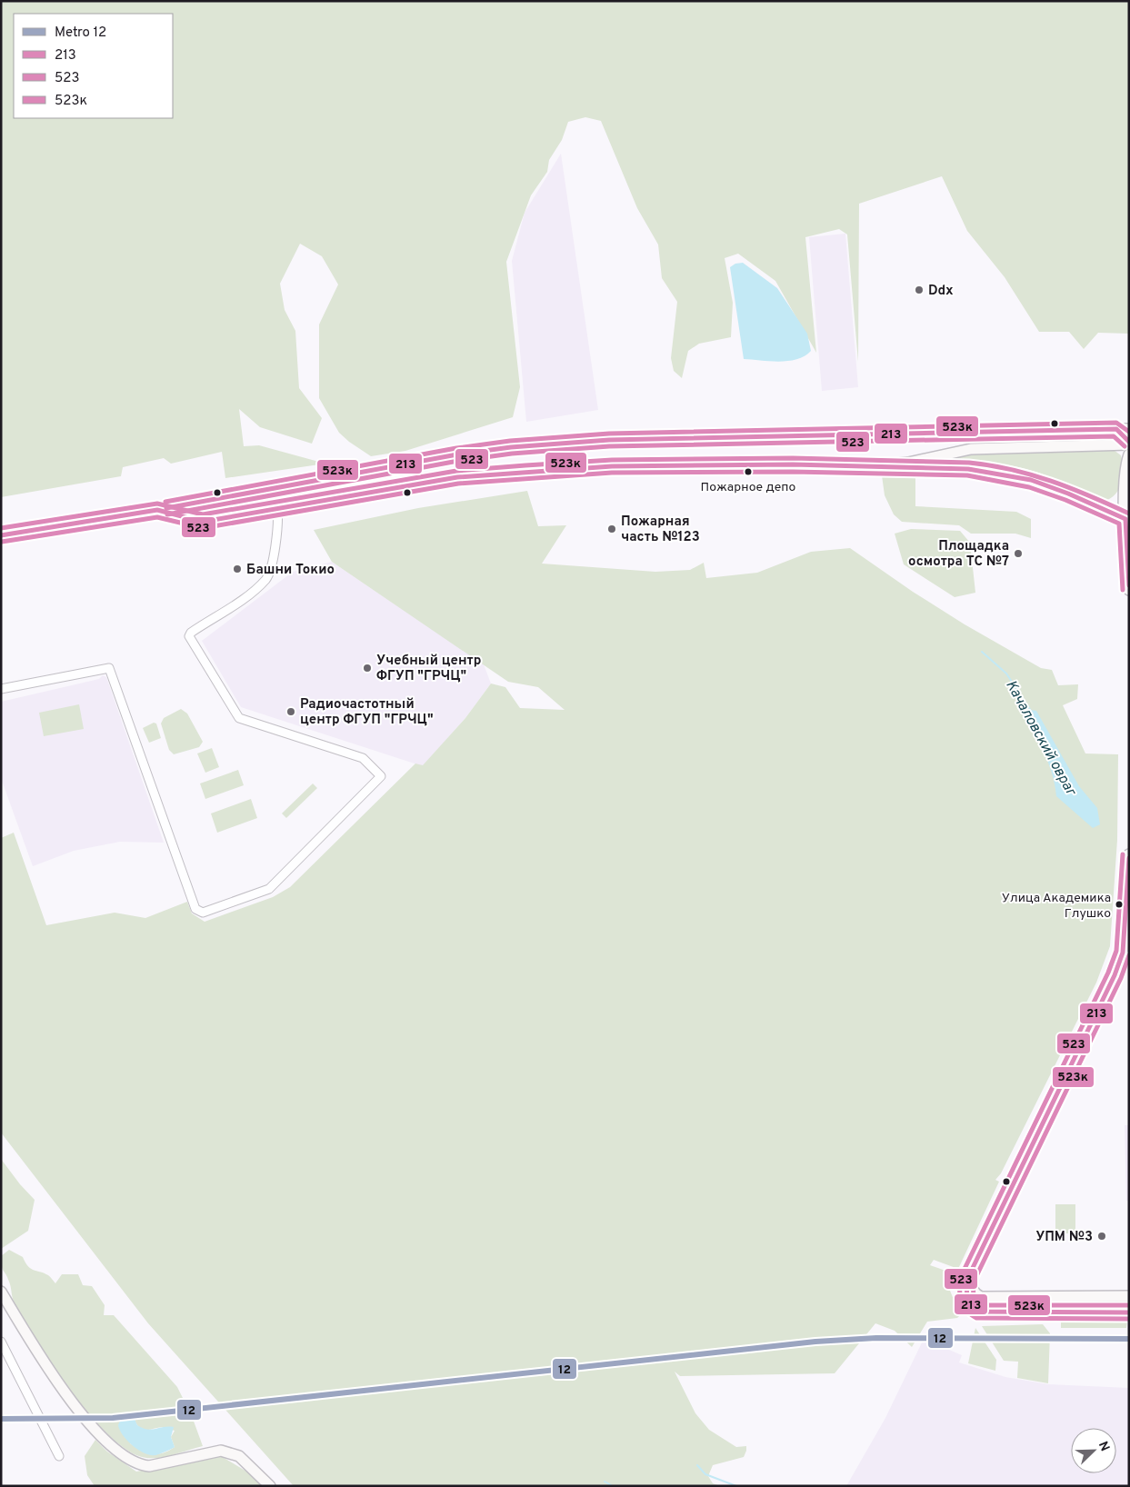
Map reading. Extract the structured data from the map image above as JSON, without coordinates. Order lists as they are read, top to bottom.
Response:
{
  "water": ["Качаловский овраг"],
  "places": [
    "Ddx",
    "Пожарное депо",
    "Пожарная часть №123",
    "Площадка осмотра ТС №7",
    "Башни Токио",
    "Учебный центр ФГУП \"ГРЧЦ\"",
    "Радиочастотный центр ФГУП \"ГРЧЦ\"",
    "Улица Академика Глушко",
    "УПМ №3"
  ],
  "lines": [
    "transit line 523к",
    "transit line 213",
    "transit line 523",
    "metro line 12"
  ],
  "legend": [
    "Metro 12",
    "213",
    "523",
    "523к"
  ],
  "north": "top right"
}
